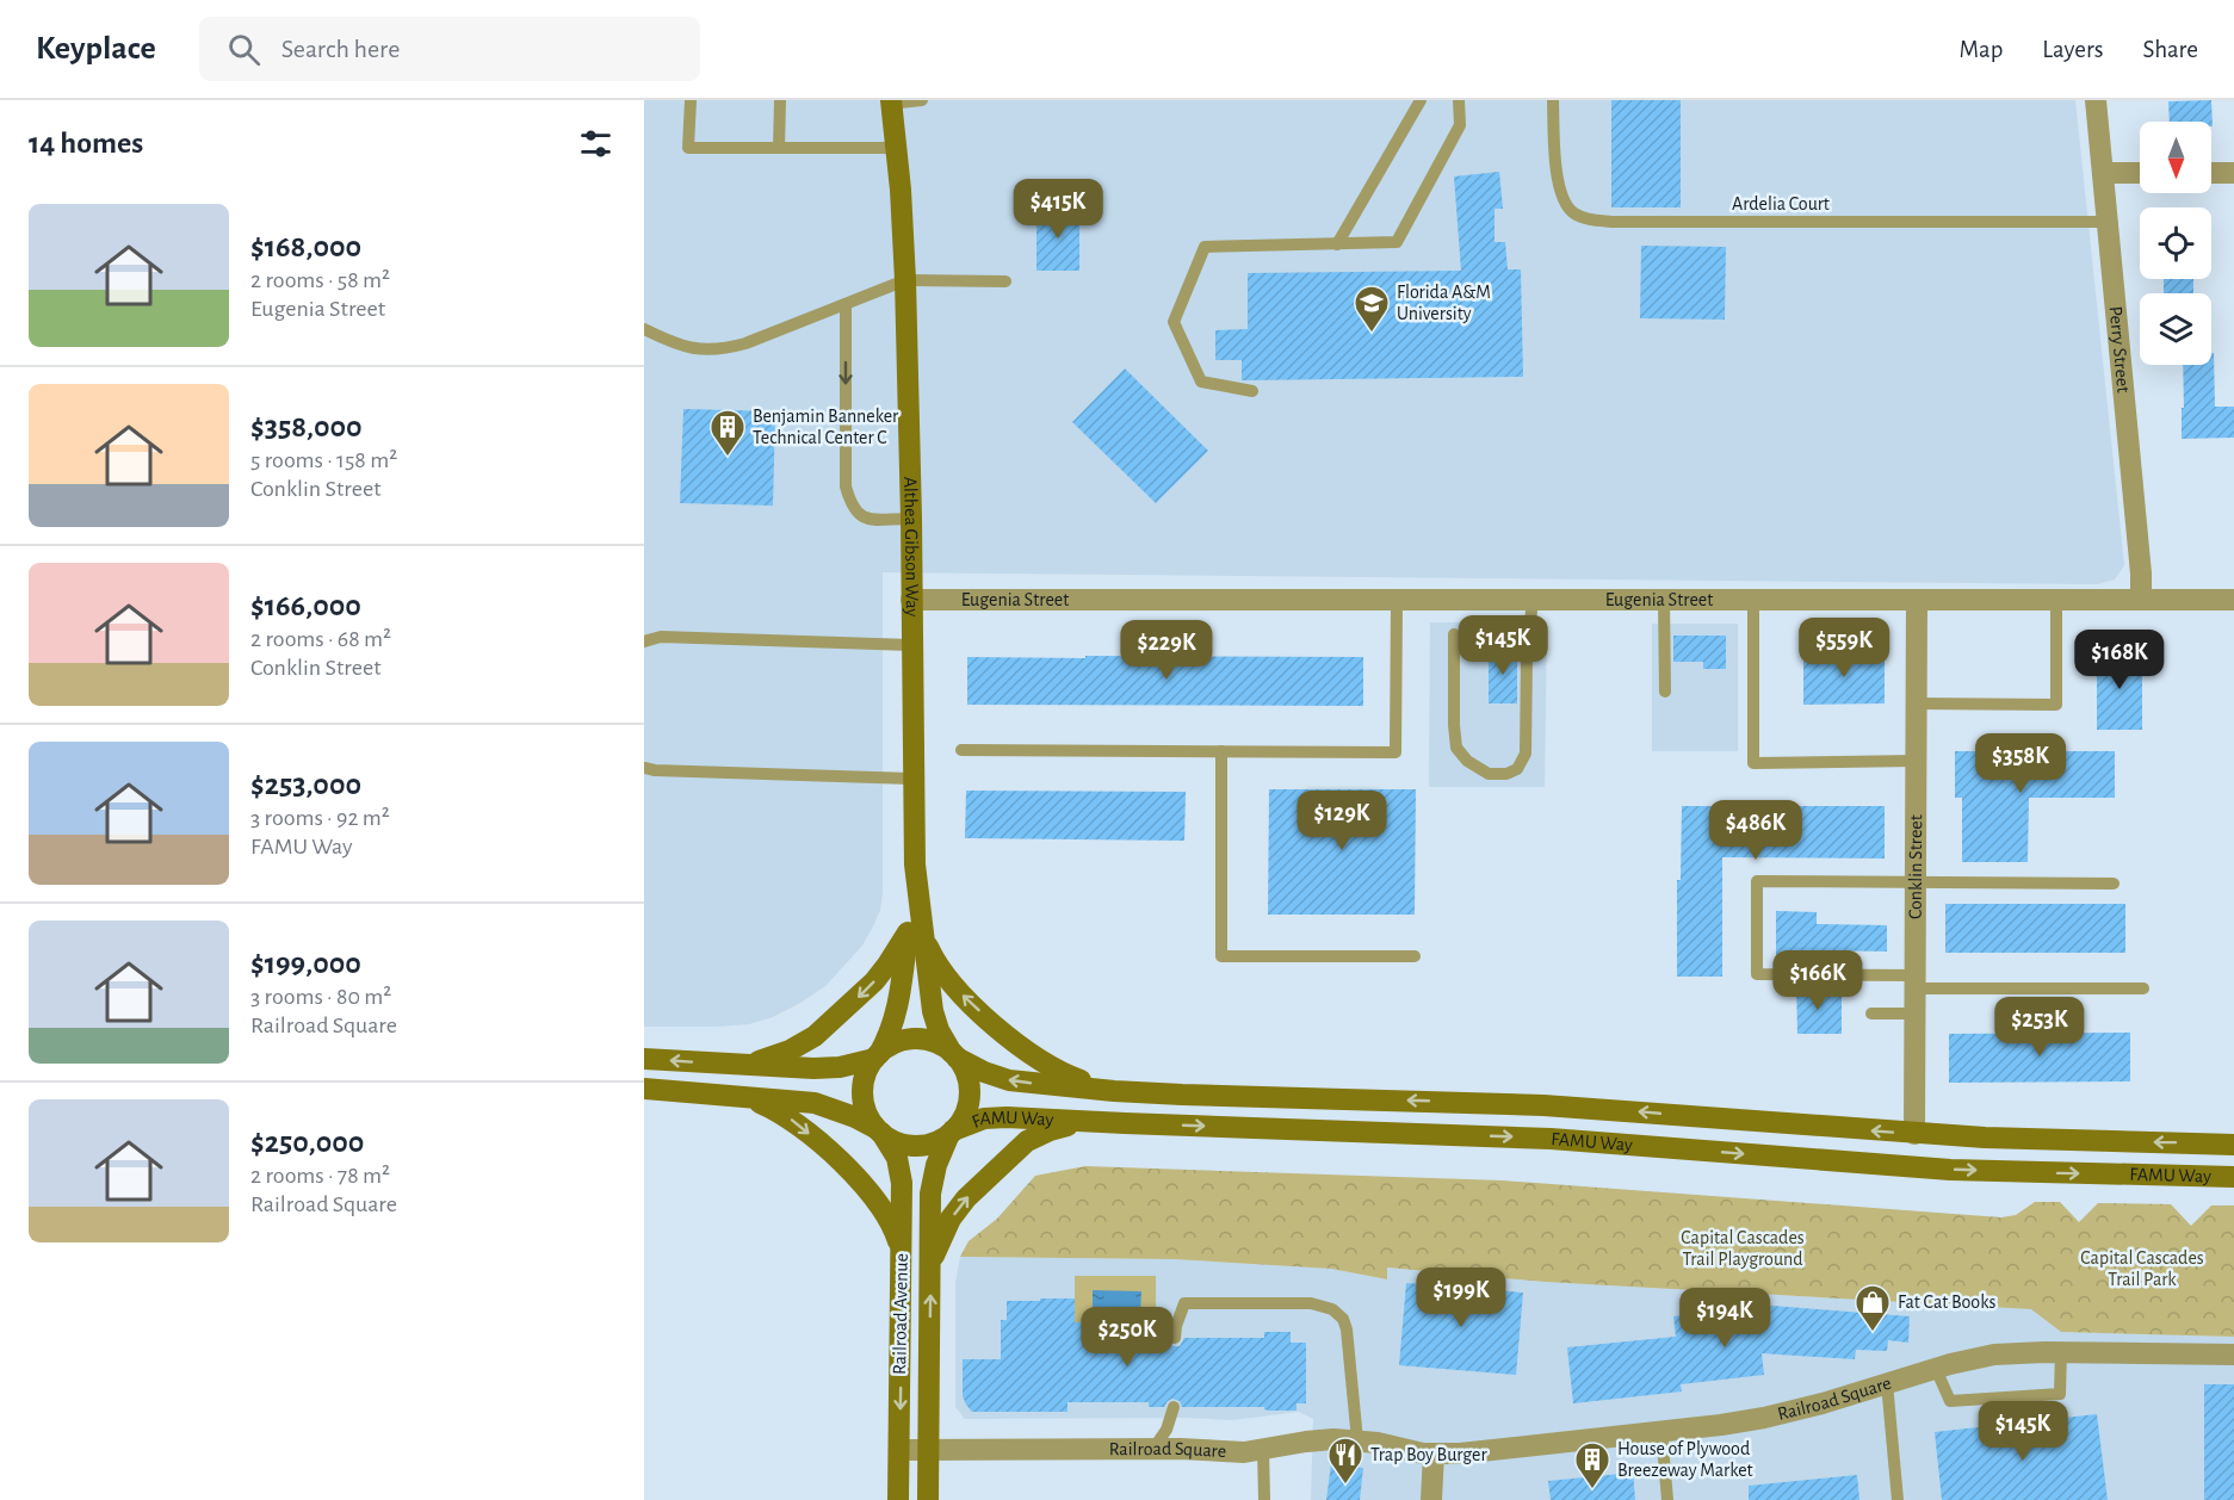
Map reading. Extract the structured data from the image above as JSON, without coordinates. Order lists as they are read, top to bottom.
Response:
{
  "streets": {
    "street": [
      "Perry Street",
      "Althea Gibson Way",
      "Eugenia Street",
      "Conklin Street",
      "FAMU Way",
      "Railroad Avenue",
      "Railroad Square"
    ],
    "lane": ["Ardelia Court"]
  },
  "crossings": [
    ["Ardelia Court", "Perry Street"],
    ["Perry Street", "Eugenia Street"],
    ["Althea Gibson Way", "Eugenia Street"],
    ["Althea Gibson Way", "FAMU Way"],
    ["Althea Gibson Way", "Railroad Avenue"],
    ["Eugenia Street", "Conklin Street"],
    ["Conklin Street", "FAMU Way"],
    ["FAMU Way", "Railroad Avenue"],
    ["Railroad Avenue", "Railroad Square"]
  ],
  "parks": ["Capital Cascades Trail Playground", "Capital Cascades Trail Park"],
  "places": {
    "school or university": ["Florida A&M University"],
    "building": ["Benjamin Banneker Technical Center C", "House of Plywood Breezeway Market"],
    "shop": ["Fat Cat Books"],
    "restaurant": ["Trap Boy Burger"]
  },
  "north": "bottom",
  "page": {
    "header": "Keyplace",
    "search": "Search here",
    "nav": ["Map", "Layers", "Share"],
    "heading": "14 homes",
    "price": [
      "$415K",
      "$145K",
      "$559K",
      "$229K",
      "$168K",
      "$358K",
      "$129K",
      "$486K",
      "$166K",
      "$253K",
      "$199K",
      "$194K",
      "$250K",
      "$145K"
    ],
    "list": [
      {
        "name": "$168,000",
        "note": "2 rooms · 58 m² · Eugenia Street"
      },
      {
        "name": "$358,000",
        "note": "5 rooms · 158 m² · Conklin Street"
      },
      {
        "name": "$166,000",
        "note": "2 rooms · 68 m² · Conklin Street"
      },
      {
        "name": "$253,000",
        "note": "3 rooms · 92 m² · FAMU Way"
      },
      {
        "name": "$199,000",
        "note": "3 rooms · 80 m² · Railroad Square"
      },
      {
        "name": "$250,000",
        "note": "2 rooms · 78 m² · Railroad Square"
      }
    ]
  }
}
